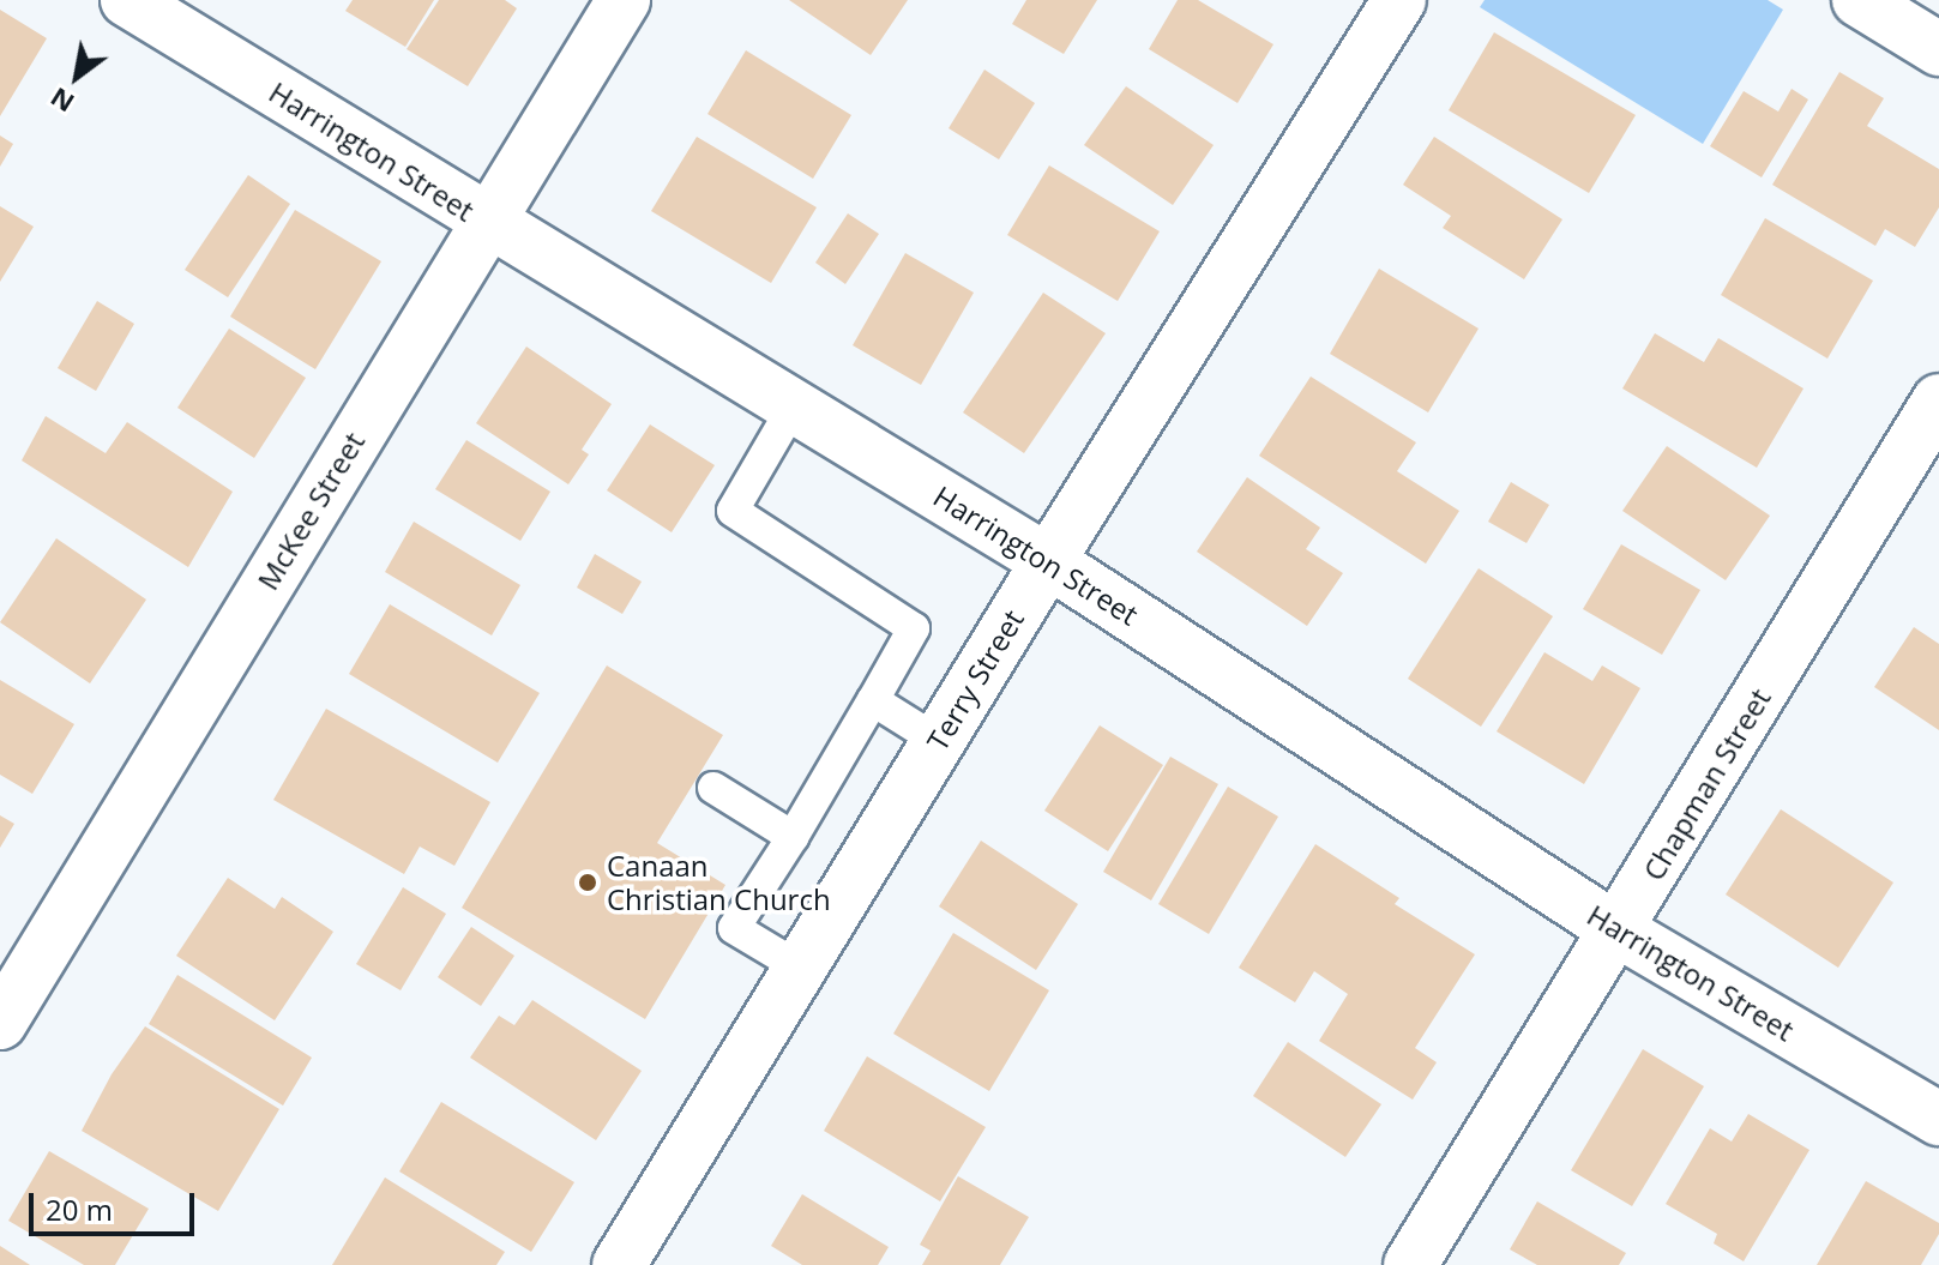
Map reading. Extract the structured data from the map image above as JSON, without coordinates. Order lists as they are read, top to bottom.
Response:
{
  "streets": {
    "street": [
      "Harrington Street",
      "McKee Street",
      "Terry Street",
      "Chapman Street"
    ]
  },
  "crossings": [
    ["Harrington Street", "McKee Street"],
    ["Harrington Street", "Terry Street"],
    ["Harrington Street", "Chapman Street"]
  ],
  "places": ["Canaan Christian Church"],
  "scale_bar": "20 m",
  "north": "bottom left"
}
